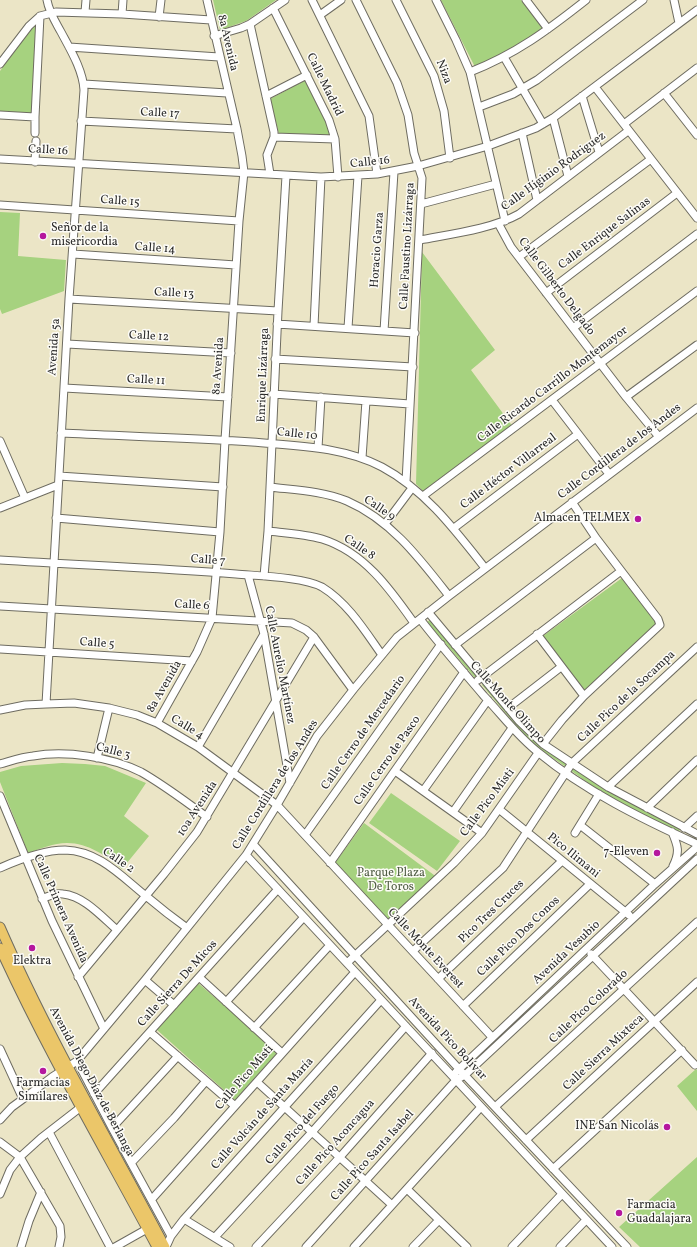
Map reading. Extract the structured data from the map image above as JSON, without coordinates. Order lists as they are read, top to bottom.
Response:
{
  "streets": {
    "main road": ["Avenida Diego Díaz de Berlanga"],
    "street": [
      "8a Avenida",
      "Niza",
      "Calle Madrid",
      "Calle 17",
      "Calle 16",
      "Calle Higinio Rodriguez",
      "Calle 15",
      "Calle Enrique Salinas",
      "Calle Faustino Lizárraga",
      "Calle 14",
      "Horacio Garza",
      "Calle Gilberto Delgado",
      "Calle 13",
      "Calle 12",
      "Avenida 5a",
      "Enrique Lizárraga",
      "Calle 11",
      "Calle Ricardo Carrillo Montemayor",
      "Calle 10",
      "Calle Cordillera de los Andes",
      "Calle Héctor Villarreal",
      "Calle 9",
      "Calle 8",
      "Calle 7",
      "Calle 6",
      "Calle 5",
      "Calle Aurelio Martínez",
      "Calle Pico de la Socampa",
      "Calle Monte Olimpo",
      "Calle 4",
      "Calle Cerro de Mercedario",
      "Calle 3",
      "Calle Cerro de Pasco",
      "Calle Pico Misti",
      "10a Avenida",
      "Pico Ilimani",
      "Calle 2",
      "Calle Primera Avenida",
      "Pico Tres Cruces",
      "Calle Pico Dos Conos",
      "Calle Monte Everest",
      "Avenida Vesubio",
      "Calle Sierra De Micos",
      "Calle Pico Colorado",
      "Avenida Pico Bolívar",
      "Calle Sierra Mixteca",
      "Calle Volcán de Santa María",
      "Calle Pico del Fuego",
      "Calle Pico Aconcagua",
      "Calle Pico Santa Isabel"
    ]
  },
  "crossings": [
    ["8a Avenida", "Calle 17"],
    ["8a Avenida", "Calle 16"],
    ["8a Avenida", "Calle 15"],
    ["8a Avenida", "Calle 14"],
    ["8a Avenida", "Calle 13"],
    ["8a Avenida", "Calle 12"],
    ["8a Avenida", "Calle 11"],
    ["8a Avenida", "Calle 10"],
    ["8a Avenida", "Calle 7"],
    ["8a Avenida", "Calle 6"],
    ["8a Avenida", "Calle 5"],
    ["8a Avenida", "Calle 4"],
    ["Niza", "Calle 16"],
    ["Calle Madrid", "Calle 16"],
    ["Calle 17", "Avenida 5a"],
    ["Calle 16", "Calle Faustino Lizárraga"],
    ["Calle 16", "Horacio Garza"],
    ["Calle 16", "Avenida 5a"],
    ["Calle 16", "Enrique Lizárraga"],
    ["Calle Higinio Rodriguez", "Calle Faustino Lizárraga"],
    ["Calle Higinio Rodriguez", "Calle Gilberto Delgado"],
    ["Calle 15", "Avenida 5a"],
    ["Calle Enrique Salinas", "Calle Gilberto Delgado"],
    ["Calle Faustino Lizárraga", "Calle 10"],
    ["Calle 14", "Avenida 5a"],
    ["Calle Gilberto Delgado", "Calle Ricardo Carrillo Montemayor"],
    ["Calle Gilberto Delgado", "Calle Cordillera de los Andes"],
    ["Calle 13", "Avenida 5a"],
    ["Calle 13", "Enrique Lizárraga"],
    ["Calle 12", "Avenida 5a"],
    ["Avenida 5a", "Calle 11"],
    ["Avenida 5a", "Calle 10"],
    ["Avenida 5a", "Calle 7"],
    ["Avenida 5a", "Calle 6"],
    ["Avenida 5a", "Calle 5"],
    ["Avenida 5a", "Calle 4"],
    ["Enrique Lizárraga", "Calle 10"],
    ["Enrique Lizárraga", "Calle 9"],
    ["Enrique Lizárraga", "Calle 8"],
    ["Enrique Lizárraga", "Calle 7"],
    ["Calle Ricardo Carrillo Montemayor", "Calle 10"],
    ["Calle 10", "Calle Cordillera de los Andes"],
    ["Calle 10", "Calle Héctor Villarreal"],
    ["Calle Cordillera de los Andes", "Calle 9"],
    ["Calle Cordillera de los Andes", "Calle 8"],
    ["Calle Cordillera de los Andes", "Calle 7"],
    ["Calle Cordillera de los Andes", "Calle 6"],
    ["Calle Cordillera de los Andes", "Calle Aurelio Martínez"],
    ["Calle Cordillera de los Andes", "Calle Monte Olimpo"],
    ["Calle Cordillera de los Andes", "Calle 4"],
    ["Calle Cordillera de los Andes", "Calle 2"],
    ["Calle Cordillera de los Andes", "Calle Primera Avenida"],
    ["Calle Cordillera de los Andes", "Calle Monte Everest"],
    ["Calle Cordillera de los Andes", "Avenida Pico Bolívar"],
    ["Calle Cordillera de los Andes", "Avenida Diego Díaz de Berlanga"],
    ["Calle 8", "Calle Monte Olimpo"],
    ["Calle 7", "Calle Aurelio Martínez"],
    ["Calle 6", "Calle Aurelio Martínez"],
    ["Calle 6", "10a Avenida"],
    ["Calle Aurelio Martínez", "10a Avenida"],
    ["Calle Pico de la Socampa", "Calle Monte Olimpo"],
    ["Calle Pico de la Socampa", "Pico Ilimani"],
    ["Calle Pico de la Socampa", "Calle Monte Everest"],
    ["Calle Monte Olimpo", "Calle Cerro de Mercedario"],
    ["Calle Monte Olimpo", "Calle Cerro de Pasco"],
    ["Calle Monte Olimpo", "Calle Pico Misti"],
    ["Calle Monte Olimpo", "Avenida Vesubio"],
    ["Calle 4", "10a Avenida"],
    ["Calle 4", "Calle Monte Everest"],
    ["Calle Cerro de Mercedario", "Calle Monte Everest"],
    ["Calle 3", "10a Avenida"],
    ["Calle Cerro de Pasco", "Calle Monte Everest"],
    ["Calle Pico Misti", "Pico Ilimani"],
    ["Calle Pico Misti", "Calle Monte Everest"],
    ["Calle Pico Misti", "Avenida Pico Bolívar"],
    ["10a Avenida", "Calle 2"],
    ["10a Avenida", "Calle Primera Avenida"],
    ["Pico Ilimani", "Pico Tres Cruces"],
    ["Pico Ilimani", "Calle Pico Dos Conos"],
    ["Pico Ilimani", "Avenida Vesubio"],
    ["Calle 2", "Calle Primera Avenida"],
    ["Pico Tres Cruces", "Calle Monte Everest"],
    ["Calle Pico Dos Conos", "Calle Monte Everest"],
    ["Calle Monte Everest", "Avenida Vesubio"],
    ["Avenida Vesubio", "Avenida Pico Bolívar"],
    ["Avenida Vesubio", "Calle Pico Santa Isabel"],
    ["Calle Sierra De Micos", "Avenida Pico Bolívar"],
    ["Calle Pico Colorado", "Avenida Pico Bolívar"],
    ["Avenida Pico Bolívar", "Calle Sierra Mixteca"],
    ["Avenida Pico Bolívar", "Calle Volcán de Santa María"],
    ["Avenida Pico Bolívar", "Calle Pico del Fuego"],
    ["Avenida Pico Bolívar", "Calle Pico Aconcagua"],
    ["Avenida Pico Bolívar", "Calle Pico Santa Isabel"],
    ["Avenida Diego Díaz de Berlanga", "Calle Volcán de Santa María"]
  ],
  "parks": ["Parque Plaza De Toros"],
  "places": [
    "Señor de la misericordia",
    "Almacen TELMEX",
    "7-Eleven",
    "Elektra",
    "Farmacias Similares",
    "INE San Nicolás",
    "Farmacia Guadalajara"
  ]
}
